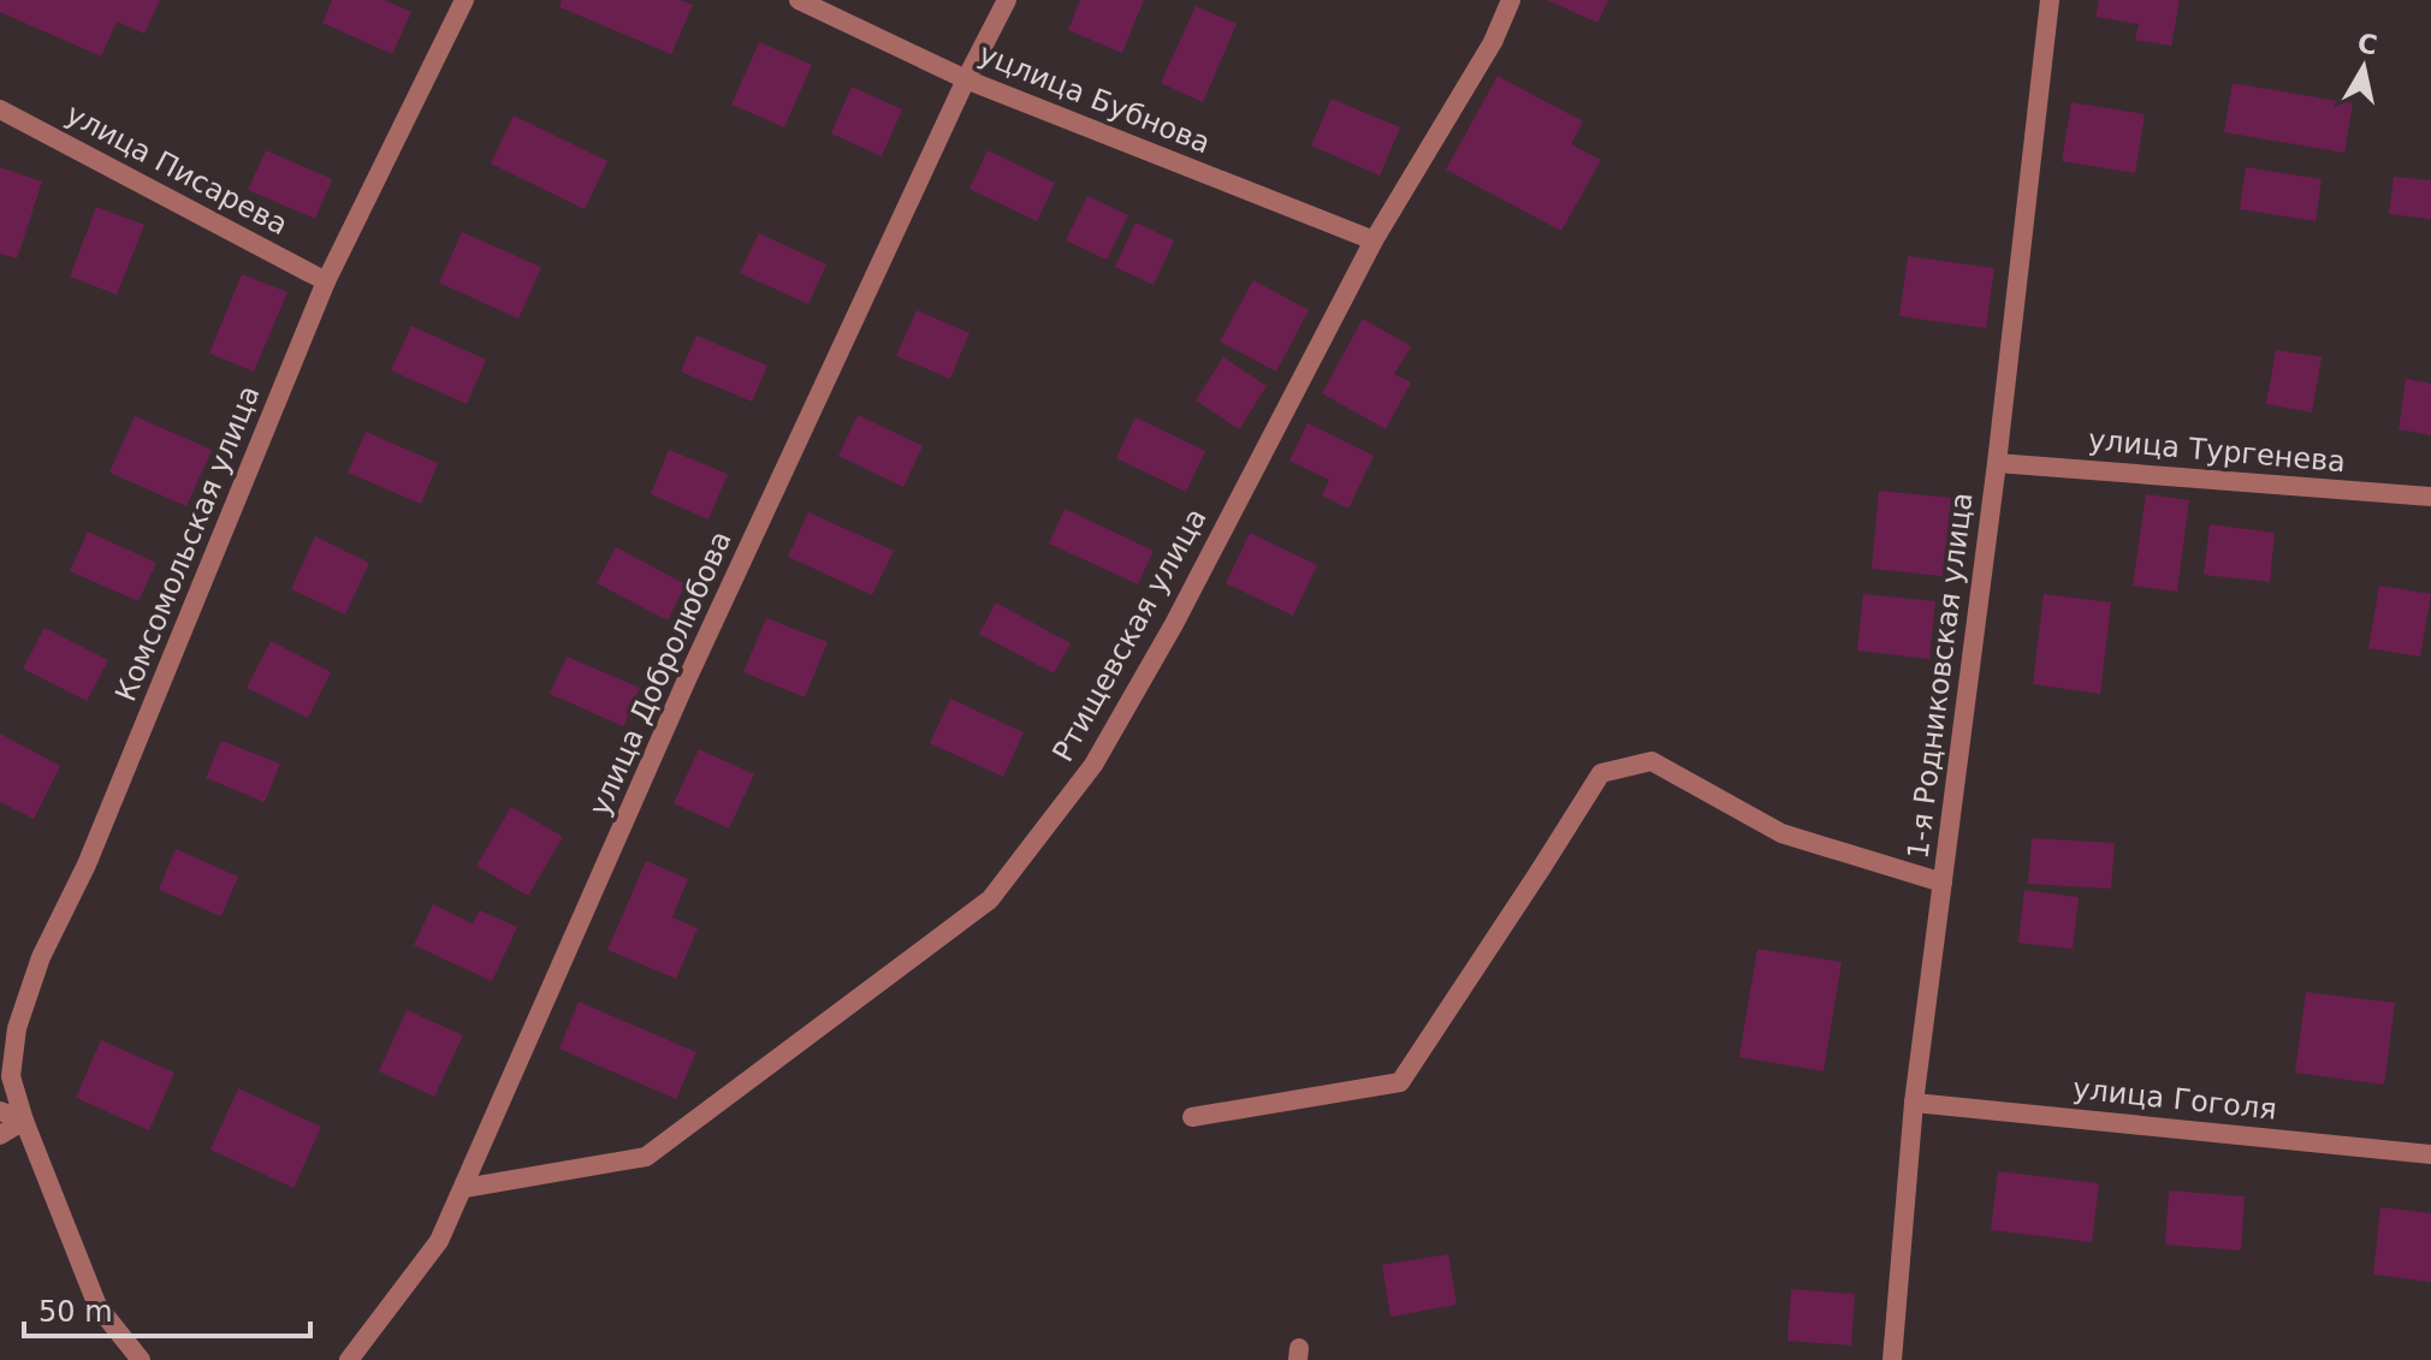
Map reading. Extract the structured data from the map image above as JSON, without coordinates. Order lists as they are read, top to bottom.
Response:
{
  "streets": {
    "street": [
      "уцлица Бубнова",
      "улица Писарева",
      "улица Тургенева",
      "Комсомольская улица",
      "Ртищевская улица",
      "улица Добролюбова",
      "1-я Родниковская улица",
      "улица Гоголя"
    ]
  },
  "crossings": [
    ["уцлица Бубнова", "Ртищевская улица"],
    ["уцлица Бубнова", "улица Добролюбова"],
    ["улица Писарева", "Комсомольская улица"],
    ["улица Тургенева", "1-я Родниковская улица"],
    ["Ртищевская улица", "улица Добролюбова"],
    ["1-я Родниковская улица", "улица Гоголя"]
  ],
  "scale_bar": "50 m",
  "north": "top"
}
